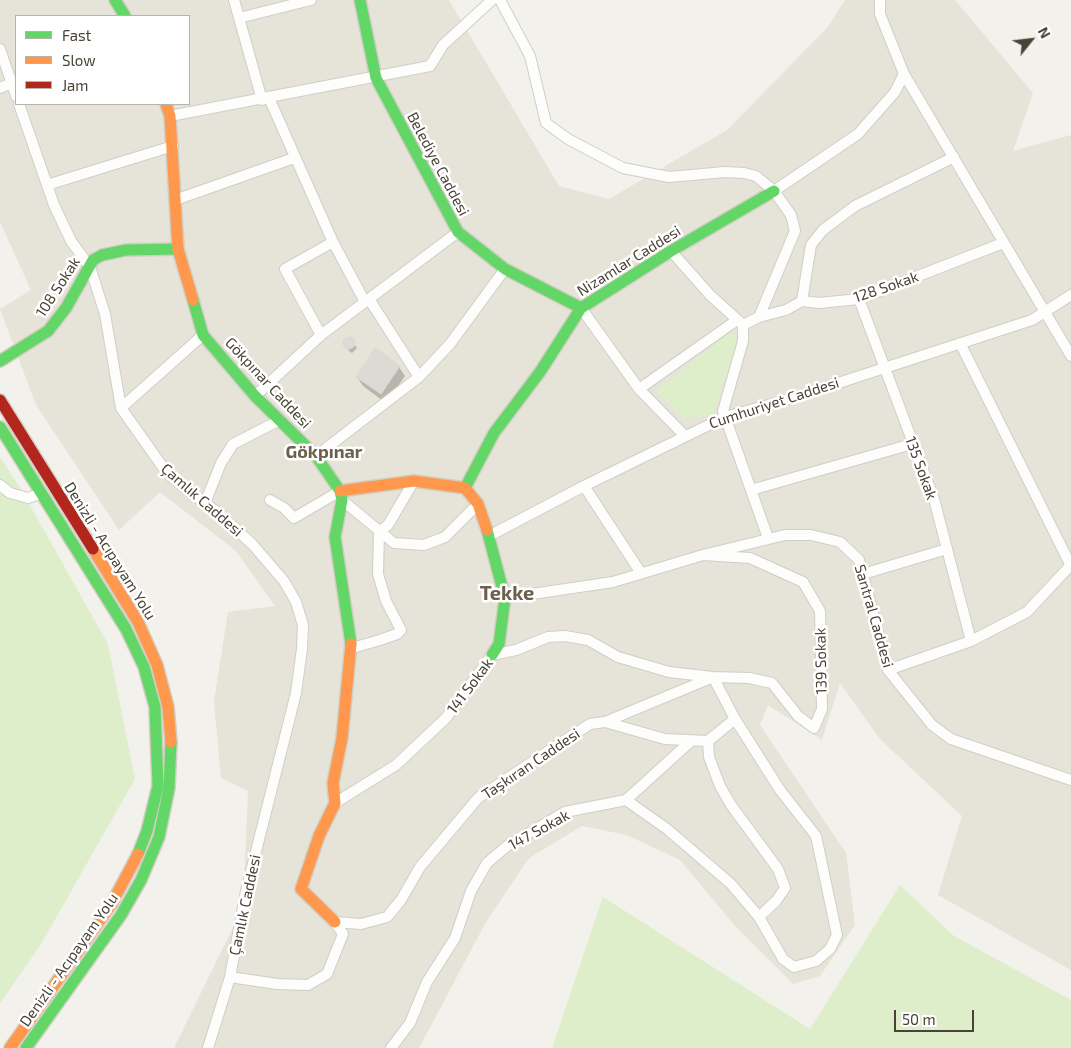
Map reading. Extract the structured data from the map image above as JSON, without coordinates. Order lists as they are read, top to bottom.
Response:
{
  "streets": {
    "street": [
      "Belediye Caddesi",
      "Nizamlar Caddesi",
      "108 Sokak",
      "128 Sokak",
      "Gökpınar Caddesi",
      "Cumhuriyet Caddesi",
      "135 Sokak",
      "Çamlık Caddesi",
      "Denizli - Acıpayam Yolu",
      "Santral Caddesi",
      "139 Sokak",
      "141 Sokak",
      "Taşkıran Caddesi",
      "147 Sokak"
    ]
  },
  "crossings": [
    ["Belediye Caddesi", "Nizamlar Caddesi"],
    ["108 Sokak", "Gökpınar Caddesi"],
    ["108 Sokak", "Çamlık Caddesi"],
    ["128 Sokak", "135 Sokak"],
    ["Cumhuriyet Caddesi", "135 Sokak"],
    ["Santral Caddesi", "139 Sokak"],
    ["139 Sokak", "141 Sokak"],
    ["139 Sokak", "Taşkıran Caddesi"],
    ["141 Sokak", "Taşkıran Caddesi"]
  ],
  "districts": ["Gökpınar", "Tekke"],
  "legend": ["Fast", "Slow", "Jam"],
  "scale_bar": "50 m",
  "north": "top right"
}
